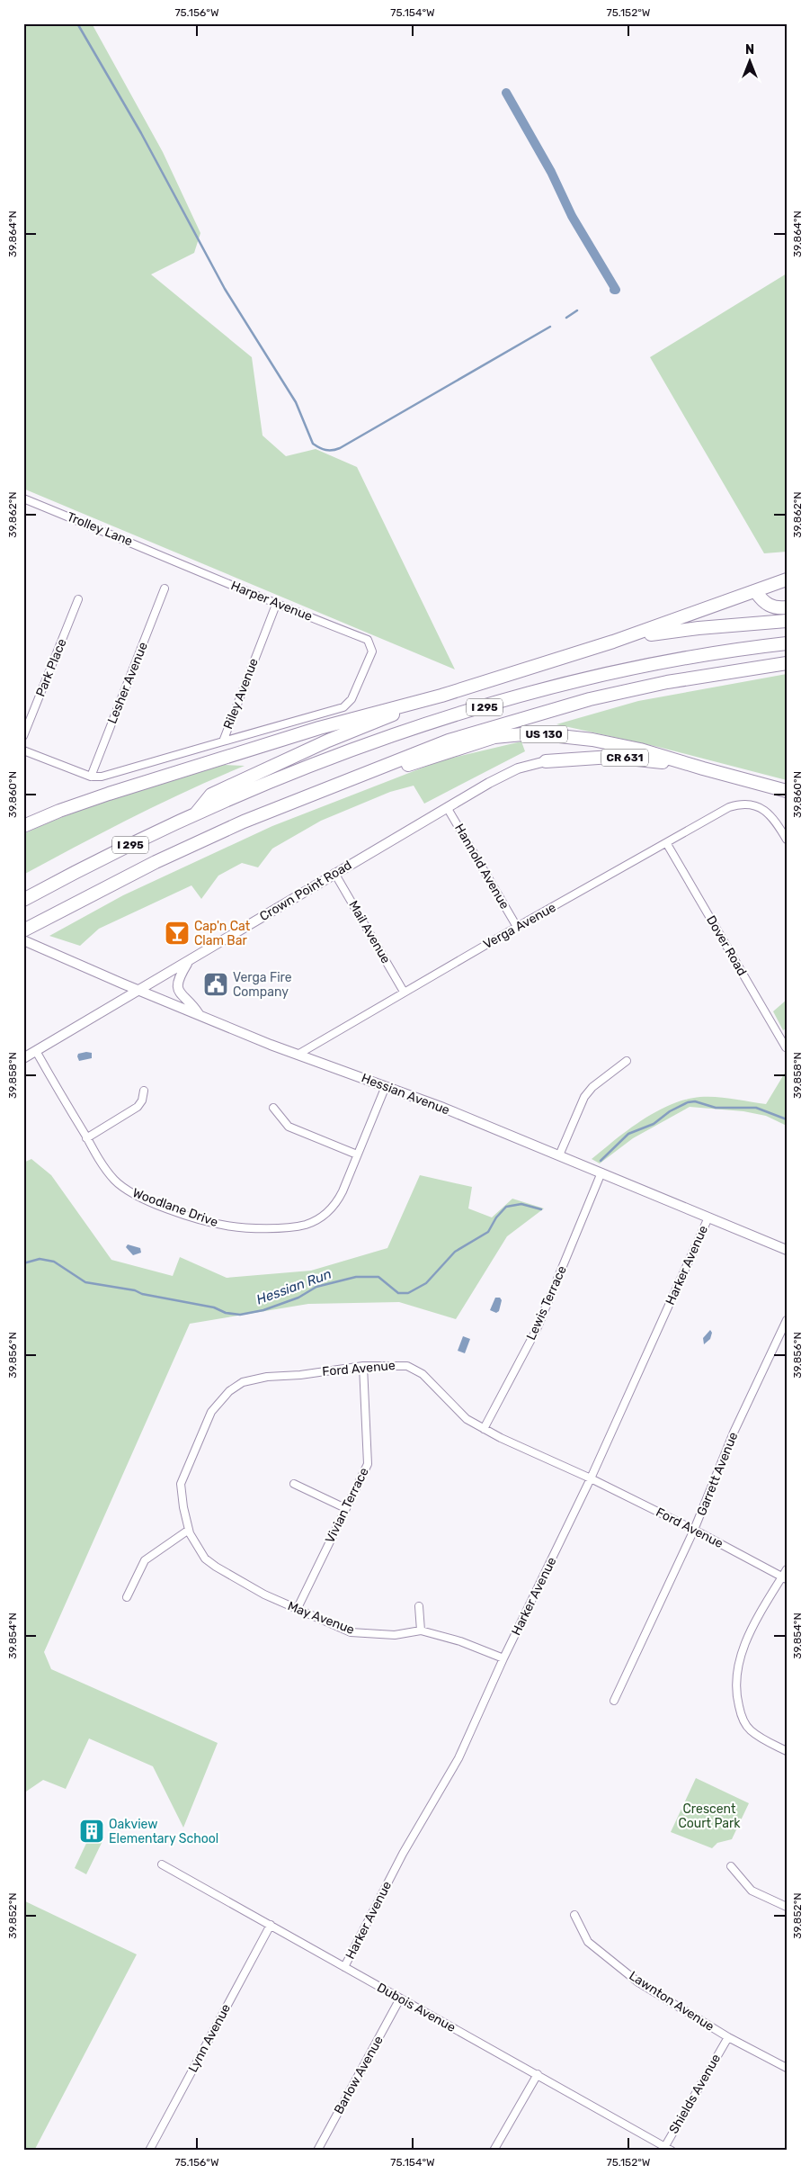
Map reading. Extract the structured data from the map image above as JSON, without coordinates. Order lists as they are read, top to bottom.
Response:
{
  "streets": {
    "highway": ["I 295", "US 130", "CR 631"],
    "main road": ["Crown Point Road", "Hessian Avenue"],
    "street": [
      "Trolley Lane",
      "Harper Avenue",
      "Park Place",
      "Lesher Avenue",
      "Riley Avenue",
      "Hannold Avenue",
      "Verga Avenue",
      "Mail Avenue",
      "Dover Road",
      "Woodlane Drive",
      "Harker Avenue",
      "Lewis Terrace",
      "Ford Avenue",
      "Garrett Avenue",
      "Vivian Terrace",
      "May Avenue",
      "Lawnton Avenue",
      "Dubois Avenue",
      "Lynn Avenue",
      "Barlow Avenue",
      "Shields Avenue"
    ]
  },
  "crossings": [
    ["Trolley Lane", "Harper Avenue"],
    ["Harper Avenue", "Riley Avenue"],
    ["Lesher Avenue", "Riley Avenue"],
    ["I 295", "US 130"],
    ["US 130", "CR 631"],
    ["CR 631", "Crown Point Road"],
    ["Hannold Avenue", "Crown Point Road"],
    ["Hannold Avenue", "Verga Avenue"],
    ["Crown Point Road", "Mail Avenue"],
    ["Crown Point Road", "Hessian Avenue"],
    ["Crown Point Road", "Woodlane Drive"],
    ["Verga Avenue", "Mail Avenue"],
    ["Verga Avenue", "Dover Road"],
    ["Verga Avenue", "Hessian Avenue"],
    ["Hessian Avenue", "Woodlane Drive"],
    ["Hessian Avenue", "Harker Avenue"],
    ["Hessian Avenue", "Lewis Terrace"],
    ["Harker Avenue", "Ford Avenue"],
    ["Harker Avenue", "May Avenue"],
    ["Harker Avenue", "Dubois Avenue"],
    ["Lewis Terrace", "Ford Avenue"],
    ["Ford Avenue", "Garrett Avenue"],
    ["Ford Avenue", "Vivian Terrace"],
    ["Ford Avenue", "May Avenue"],
    ["Vivian Terrace", "May Avenue"],
    ["Lawnton Avenue", "Shields Avenue"],
    ["Dubois Avenue", "Lynn Avenue"],
    ["Dubois Avenue", "Barlow Avenue"],
    ["Dubois Avenue", "Shields Avenue"]
  ],
  "water": ["Hessian Run"],
  "parks": ["Crescent Court Park"],
  "places": {
    "bar": ["Cap'n Cat Clam Bar"],
    "public building": ["Verga Fire Company"],
    "building": ["Oakview Elementary School"]
  },
  "north": "top",
  "coordinates": [
    "75.156°W",
    "75.154°W",
    "75.152°W",
    "39.864°N",
    "39.862°N",
    "39.860°N",
    "39.858°N",
    "39.856°N",
    "39.854°N",
    "39.852°N"
  ]
}
